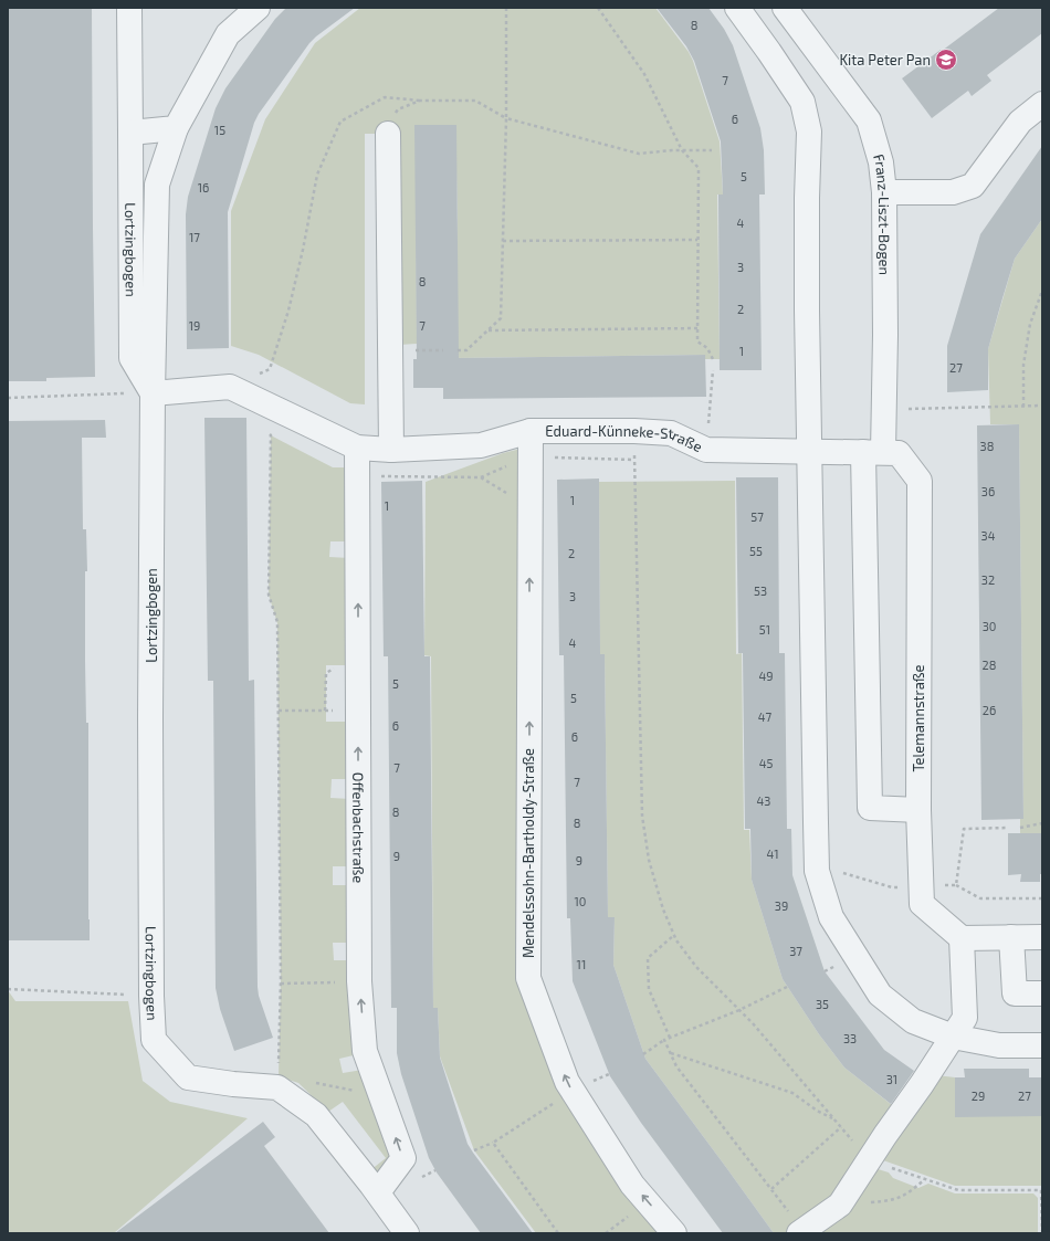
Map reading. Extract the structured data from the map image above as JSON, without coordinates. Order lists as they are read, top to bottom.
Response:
{
  "streets": {
    "street": [
      "Franz-Liszt-Bogen",
      "Lortzingbogen",
      "Eduard-Künneke-Straße",
      "Telemannstraße",
      "Offenbachstraße",
      "Mendelssohn-Bartholdy-Straße"
    ]
  },
  "crossings": [
    ["Franz-Liszt-Bogen", "Eduard-Künneke-Straße"],
    ["Franz-Liszt-Bogen", "Telemannstraße"],
    ["Eduard-Künneke-Straße", "Telemannstraße"],
    ["Eduard-Künneke-Straße", "Offenbachstraße"],
    ["Eduard-Künneke-Straße", "Mendelssohn-Bartholdy-Straße"]
  ],
  "one_way": ["Offenbachstraße", "Mendelssohn-Bartholdy-Straße"],
  "places": {
    "school or university": ["Kita Peter Pan"]
  },
  "house_numbers": [
    "8",
    "7",
    "6",
    "15",
    "5",
    "16",
    "4",
    "17",
    "3",
    "8",
    "2",
    "19",
    "7",
    "1",
    "27",
    "38",
    "36",
    "1",
    "1",
    "57",
    "34",
    "55",
    "2",
    "32",
    "53",
    "3",
    "30",
    "51",
    "4",
    "28",
    "49",
    "5",
    "5",
    "26",
    "47",
    "6",
    "6",
    "45",
    "7",
    "7",
    "43",
    "8",
    "8",
    "41",
    "9",
    "9",
    "10",
    "39",
    "37",
    "11",
    "35",
    "33",
    "31",
    "29",
    "27"
  ]
}
